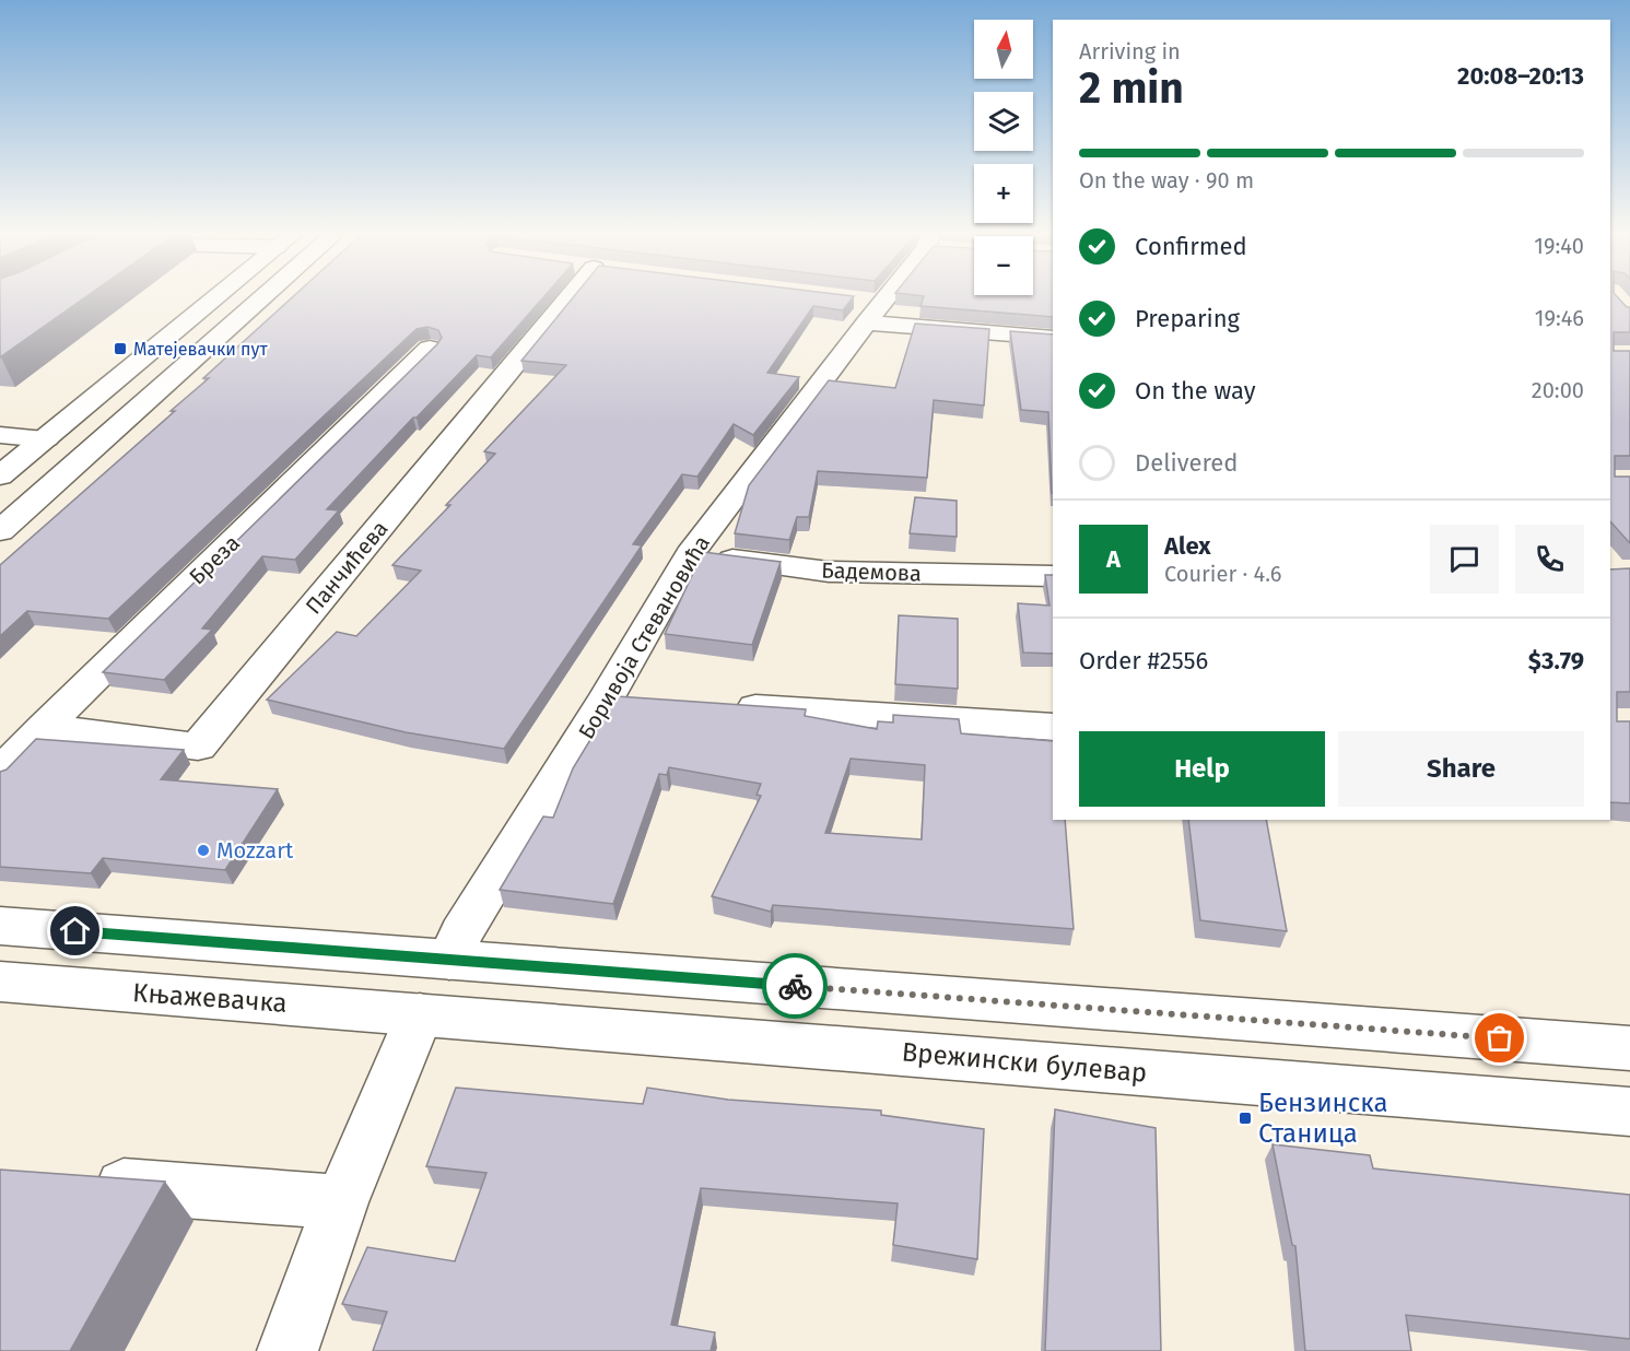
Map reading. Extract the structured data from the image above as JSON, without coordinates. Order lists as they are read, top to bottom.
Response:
{
  "streets": {
    "street": [
      "Бреза",
      "Панчићева",
      "Бадемова",
      "Боривоја Стевановића",
      "Књажевачка",
      "Врежински булевар"
    ]
  },
  "crossings": [
    ["Бреза", "Панчићева"],
    ["Бадемова", "Боривоја Стевановића"],
    ["Књажевачка", "Врежински булевар"]
  ],
  "places": {
    "transit": ["Матејевачки пут", "Бензинска Станица"],
    "other": ["Mozzart"]
  },
  "north": "top",
  "page": {
    "map_buttons": ["+", "−"],
    "heading": ["2 min", "Arriving in", "20:08–20:13"],
    "panel": [
      "Alex",
      "Courier · 4.6",
      "Order #2556",
      "$3.79"
    ],
    "bar": "On the way · 90 m",
    "list": [
      ["Confirmed", "19:40"],
      ["Preparing", "19:46"],
      ["On the way", "20:00"],
      "Delivered"
    ],
    "round": "A",
    "buttons": ["Help", "Share"]
  }
}
